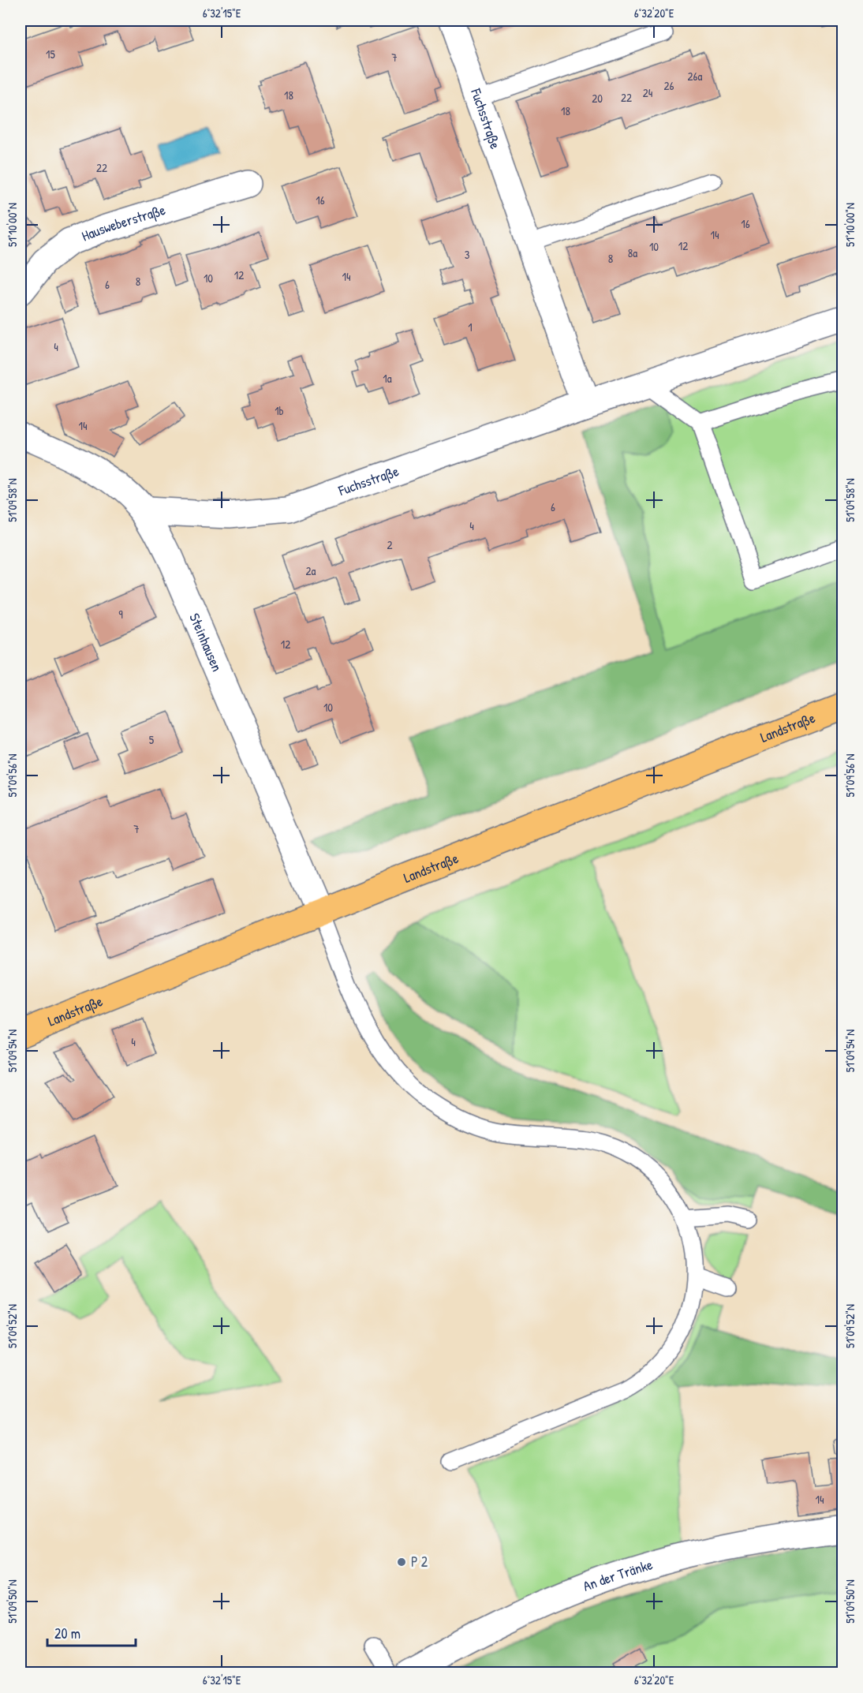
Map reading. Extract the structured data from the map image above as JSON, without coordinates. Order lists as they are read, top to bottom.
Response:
{
  "streets": {
    "main road": ["Landstraße"],
    "street": [
      "Fuchsstraße",
      "Hausweberstraße",
      "Steinhausen",
      "An der Tränke"
    ]
  },
  "crossings": [
    ["Fuchsstraße", "Steinhausen"],
    ["Steinhausen", "Landstraße"]
  ],
  "places": ["P 2"],
  "house_numbers": [
    "15",
    "7",
    "26a",
    "26",
    "24",
    "18",
    "22",
    "20",
    "18",
    "22",
    "16",
    "16",
    "14",
    "12",
    "10",
    "8a",
    "3",
    "8",
    "12",
    "14",
    "10",
    "8",
    "6",
    "1",
    "4",
    "1a",
    "1b",
    "14",
    "6",
    "4",
    "2",
    "2a",
    "9",
    "12",
    "10",
    "5",
    "7",
    "4",
    "14"
  ],
  "scale_bar": "20 m",
  "coordinates": [
    "6°32'15\"E",
    "6°32'20\"E",
    "51°10'00\"N",
    "51°09'58\"N",
    "51°09'56\"N",
    "51°09'54\"N",
    "51°09'52\"N",
    "51°09'50\"N"
  ]
}
